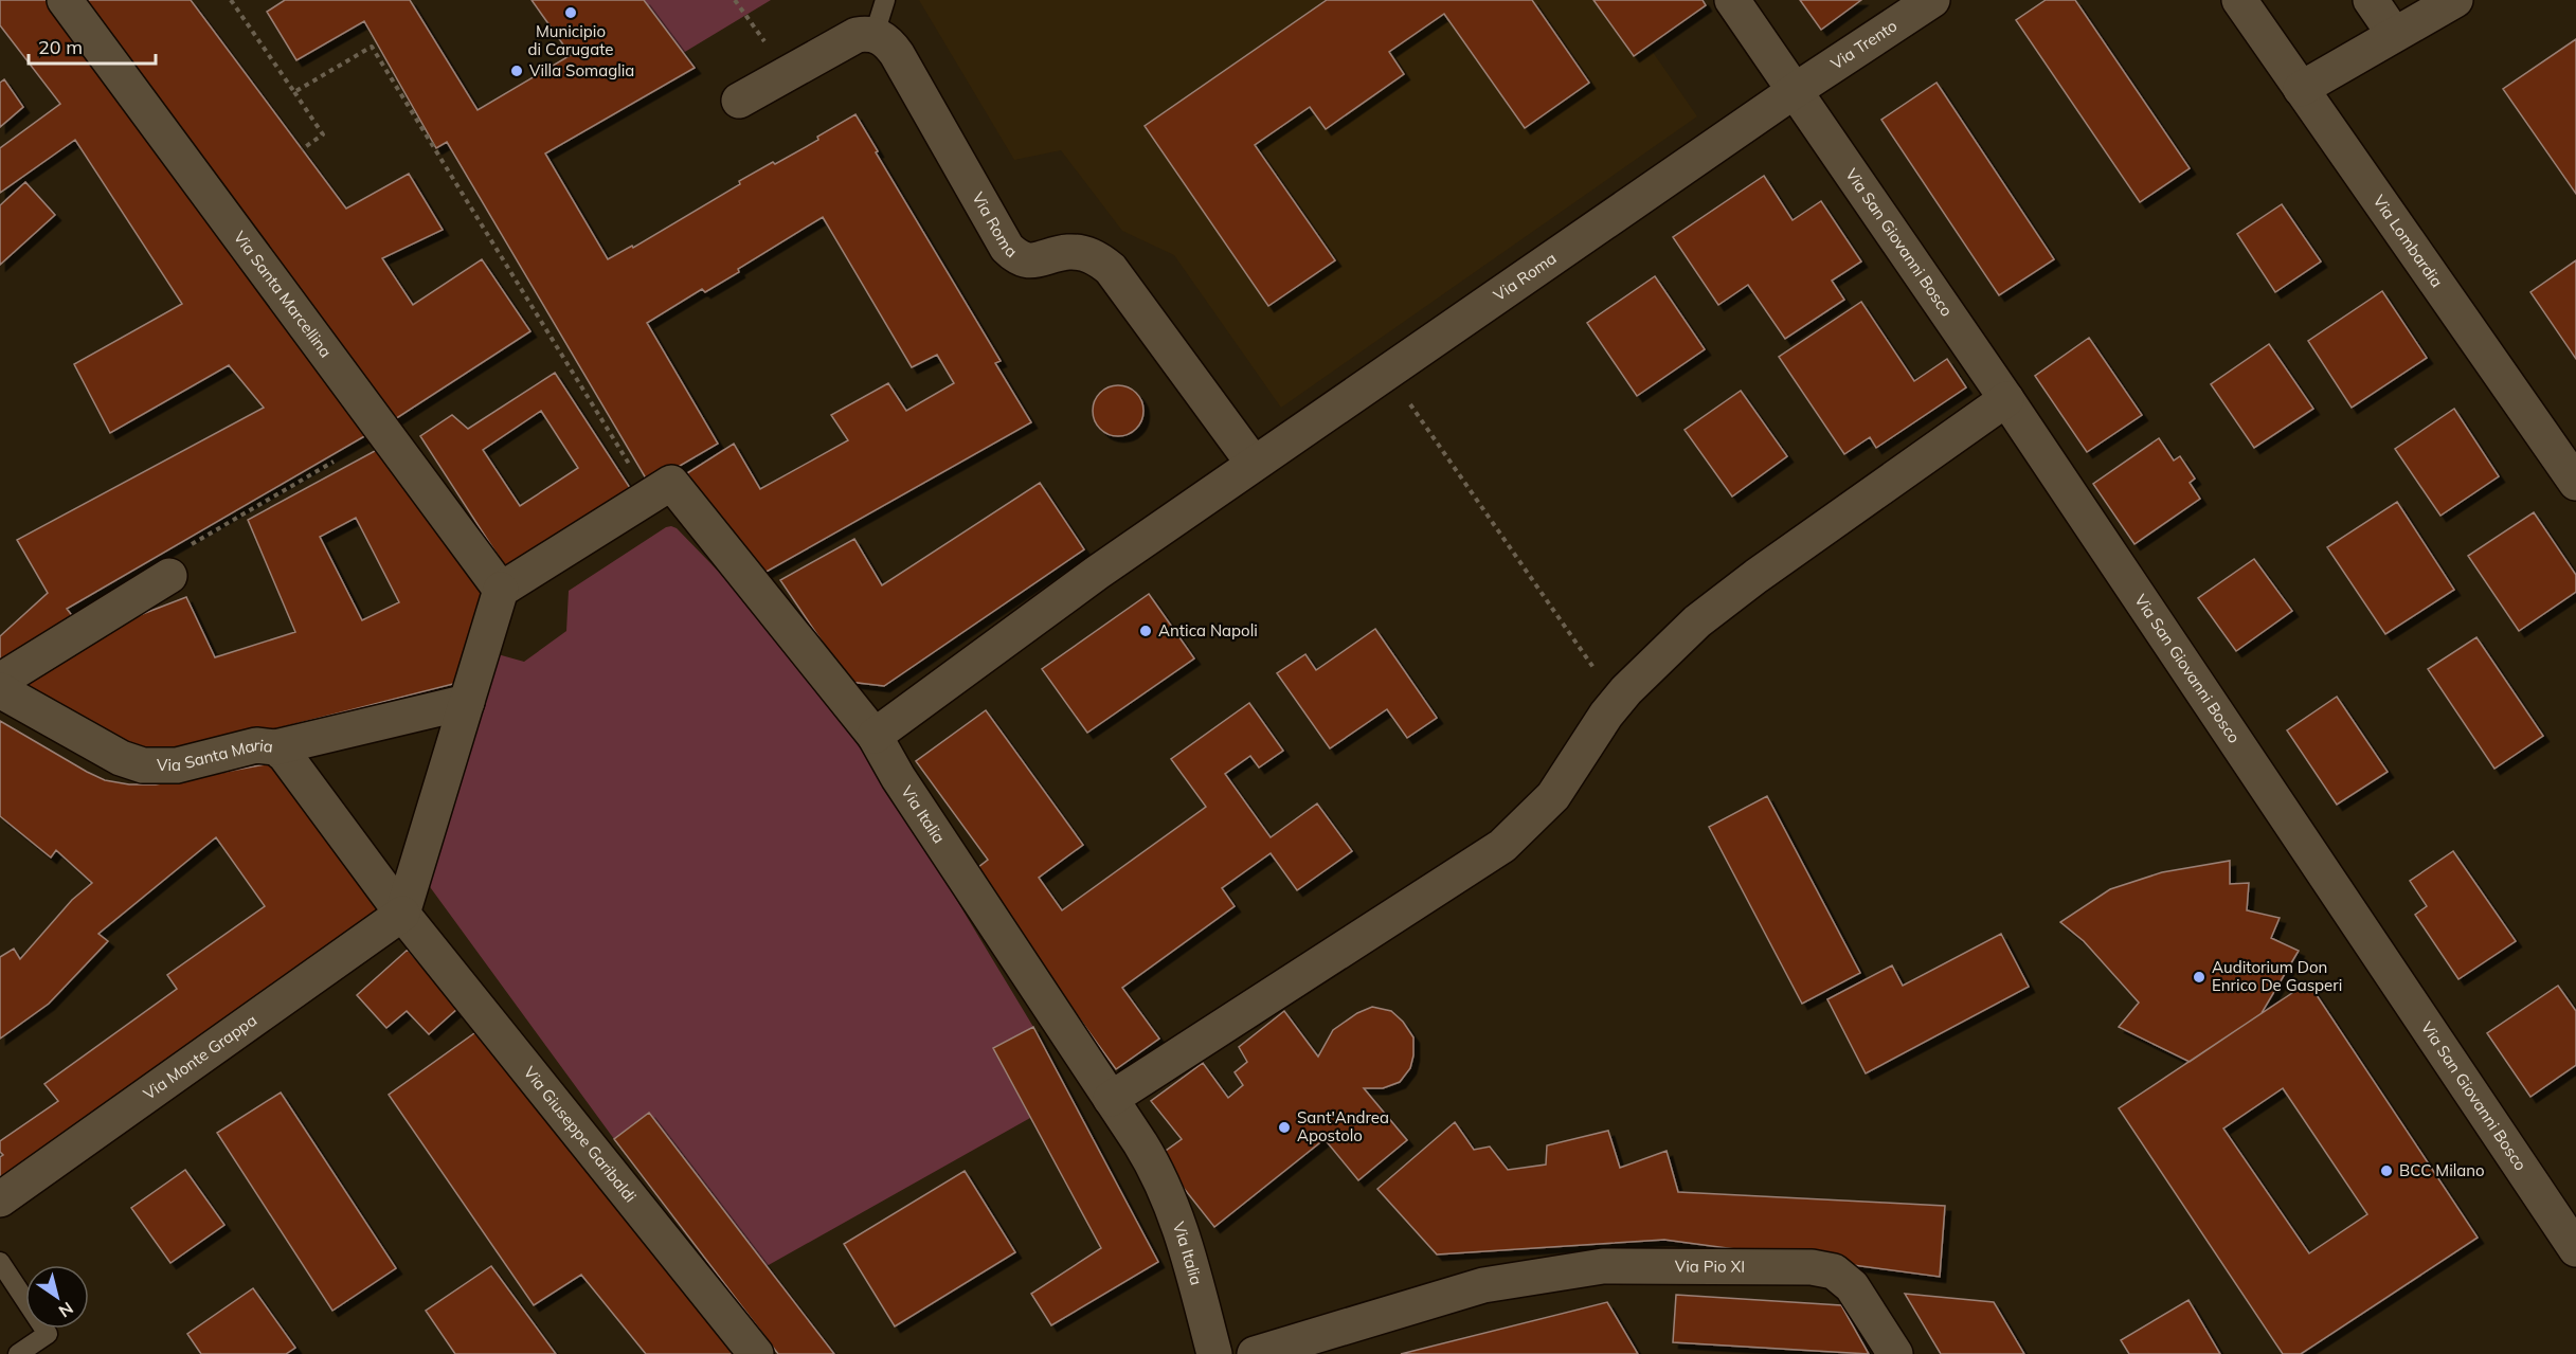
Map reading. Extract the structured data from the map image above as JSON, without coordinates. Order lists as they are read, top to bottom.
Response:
{
  "streets": {
    "street": [
      "Via Trento",
      "Via Roma",
      "Via Lombardia",
      "Via San Giovanni Bosco",
      "Via Santa Marcellina",
      "Via Santa Maria",
      "Via Italia",
      "Via Monte Grappa",
      "Via Giuseppe Garibaldi",
      "Via Pio XI"
    ]
  },
  "crossings": [
    ["Via Trento", "Via Roma"],
    ["Via Trento", "Via San Giovanni Bosco"],
    ["Via Roma", "Via San Giovanni Bosco"],
    ["Via Roma", "Via Italia"],
    ["Via Santa Marcellina", "Via Italia"],
    ["Via Santa Maria", "Via Monte Grappa"],
    ["Via Santa Maria", "Via Giuseppe Garibaldi"],
    ["Via Monte Grappa", "Via Giuseppe Garibaldi"]
  ],
  "places": [
    "Municipio di Carugate",
    "Villa Somaglia",
    "Antica Napoli",
    "Auditorium Don Enrico De Gasperi",
    "Sant'Andrea Apostolo",
    "BCC Milano"
  ],
  "scale_bar": "20 m",
  "north": "bottom right"
}
